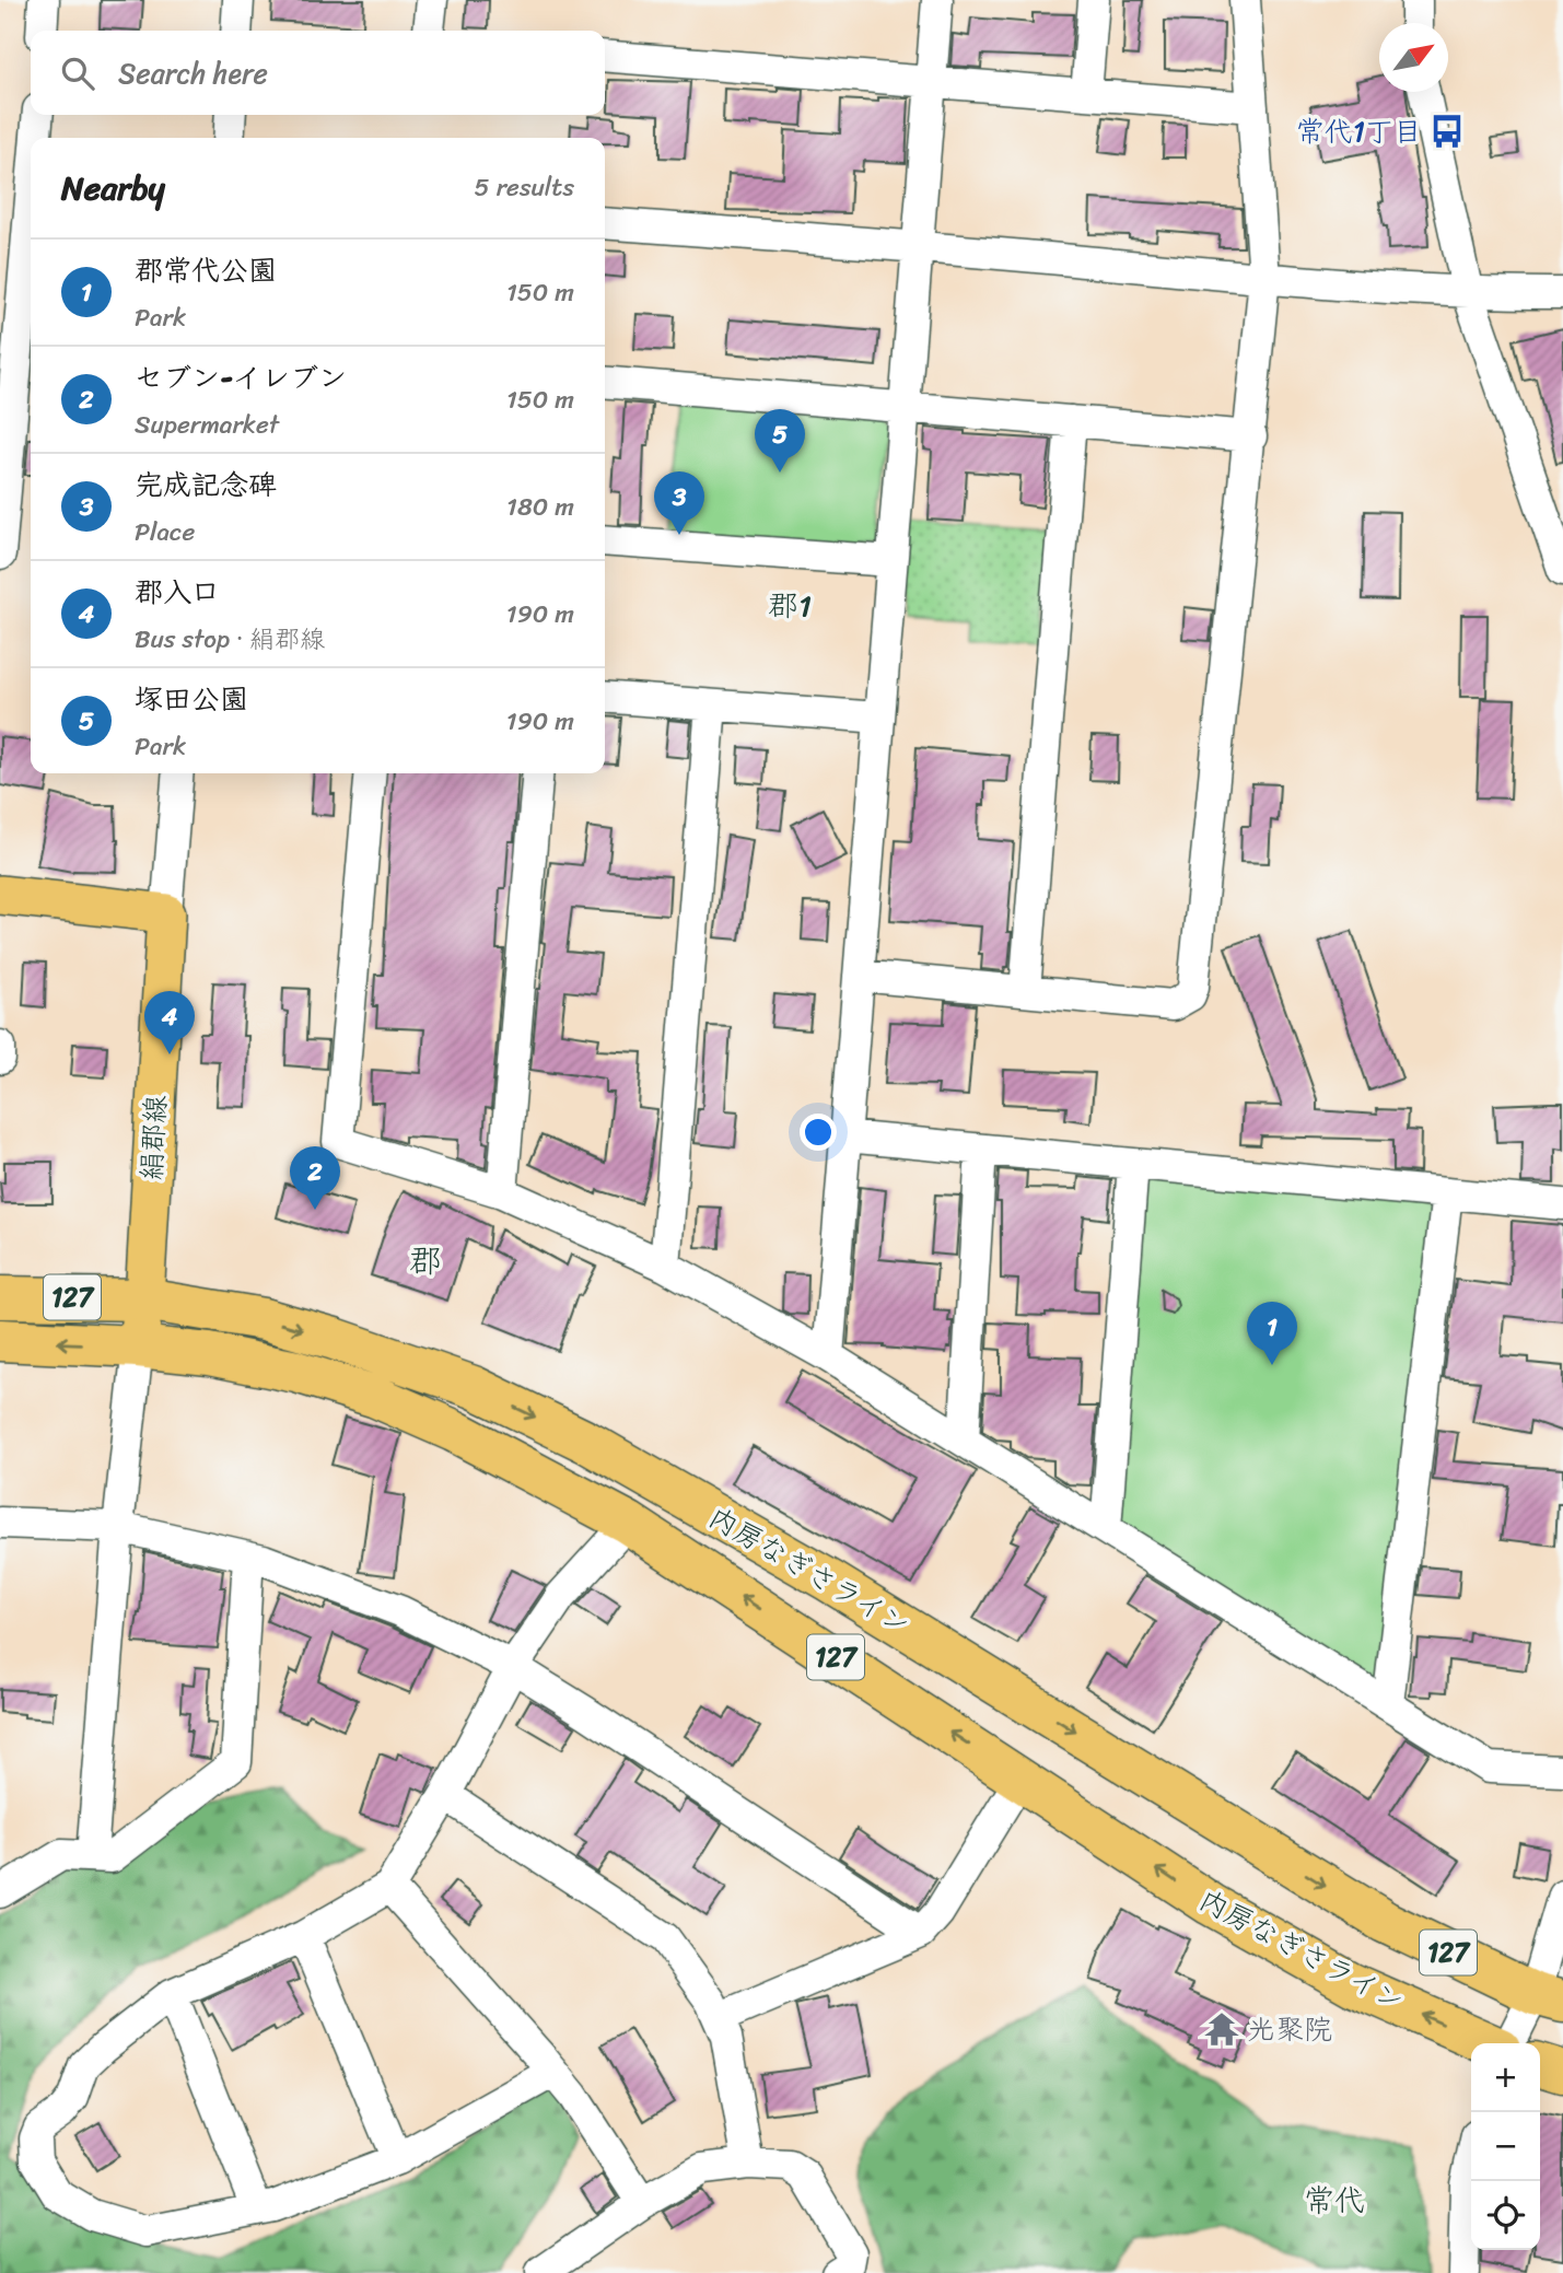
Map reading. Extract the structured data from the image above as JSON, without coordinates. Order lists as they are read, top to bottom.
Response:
{
  "streets": {
    "highway": ["127", "内房なぎさライン"],
    "main road": ["絹郡線"]
  },
  "crossings": [
    ["絹郡線", "内房なぎさライン"]
  ],
  "districts": ["郡1", "郡", "常代"],
  "places": {
    "bus stop": ["常代1丁目"],
    "temple": ["光聚院"]
  },
  "north": "top right",
  "page": {
    "search": "Search here",
    "heading": ["Nearby", "5 results"],
    "list": [
      {
        "mark": "1",
        "name": "郡常代公園",
        "note": "Park",
        "value": "150 m"
      },
      {
        "mark": "2",
        "name": "セブン-イレブン",
        "note": "Supermarket",
        "value": "150 m"
      },
      {
        "mark": "3",
        "name": "完成記念碑",
        "note": "Place",
        "value": "180 m"
      },
      {
        "mark": "4",
        "name": "郡入口",
        "note": "Bus stop · 絹郡線",
        "value": "190 m"
      },
      {
        "mark": "5",
        "name": "塚田公園",
        "note": "Park",
        "value": "190 m"
      }
    ],
    "pins": [
      "5",
      "3",
      "4",
      "2",
      "1"
    ],
    "map_buttons": ["+", "−"]
  }
}
